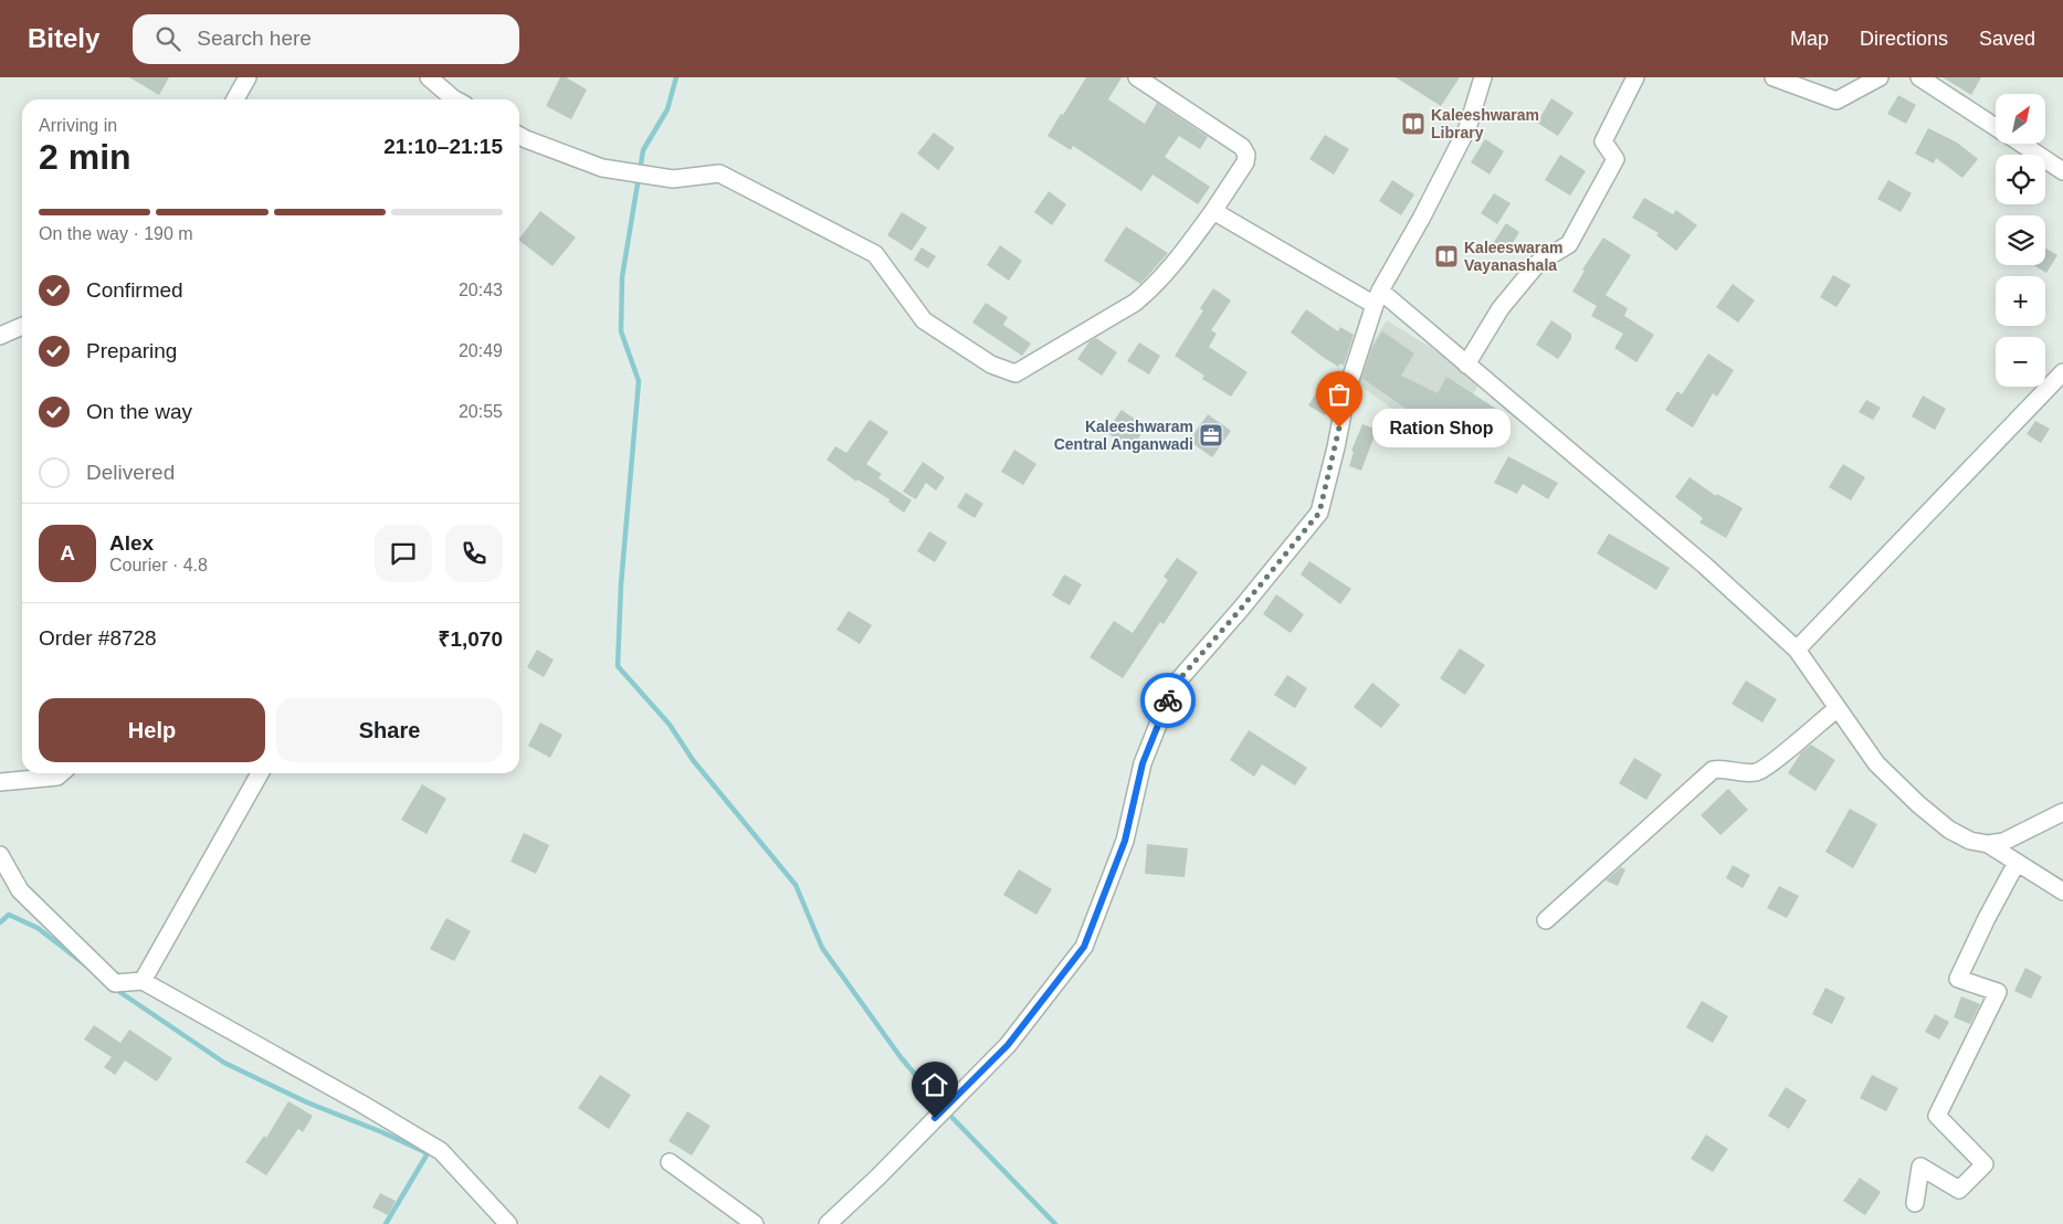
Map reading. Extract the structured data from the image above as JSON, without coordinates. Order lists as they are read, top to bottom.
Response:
{
  "places": {
    "library": ["Kaleeshwaram Library", "Kaleeswaram Vayanashala"],
    "other": ["Ration Shop"],
    "office": ["Kaleeshwaram Central Anganwadi"]
  },
  "north": "top right",
  "page": {
    "header": "Bitely",
    "search": "Search here",
    "nav": ["Map", "Directions", "Saved"],
    "map_buttons": ["+", "−"],
    "heading": ["2 min", "Arriving in", "21:10–21:15"],
    "panel": [
      "Alex",
      "Courier · 4.8",
      "Order #8728",
      "₹1,070"
    ],
    "bar": "On the way · 190 m",
    "list": [
      ["Confirmed", "20:43"],
      ["Preparing", "20:49"],
      ["On the way", "20:55"],
      "Delivered"
    ],
    "bubble": "Ration Shop",
    "round": "A",
    "buttons": ["Help", "Share"]
  }
}
